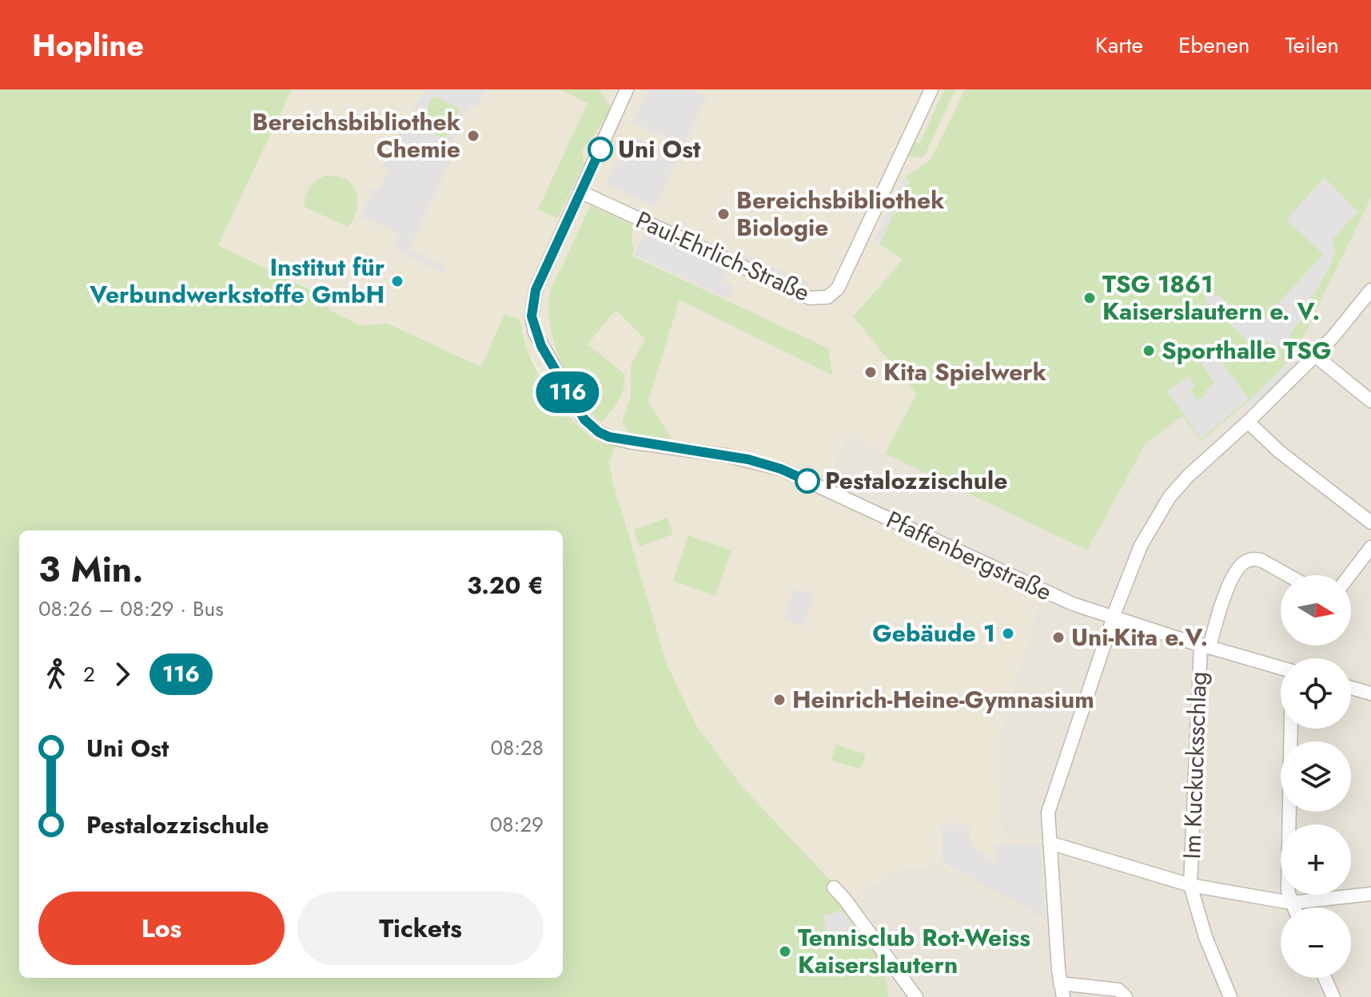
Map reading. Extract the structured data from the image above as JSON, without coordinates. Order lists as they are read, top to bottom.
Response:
{
  "streets": {
    "street": ["Paul-Ehrlich-Straße", "Pfaffenbergstraße", "Im Kuckucksschlag"]
  },
  "crossings": [
    ["Paul-Ehrlich-Straße", "Pfaffenbergstraße"],
    ["Pfaffenbergstraße", "Im Kuckucksschlag"]
  ],
  "places": [
    "Bereichsbibliothek Chemie",
    "Uni Ost",
    "Bereichsbibliothek Biologie",
    "Institut für Verbundwerkstoffe GmbH",
    "TSG 1861 Kaiserslautern e. V.",
    "Sporthalle TSG",
    "Kita Spielwerk",
    "Pestalozzischule",
    "Gebäude 1",
    "Uni-Kita e.V.",
    "Heinrich-Heine-Gymnasium",
    "Tennisclub Rot-Weiss Kaiserslautern"
  ],
  "lines": ["bus line 116"],
  "north": "right",
  "page": {
    "header": "Hopline",
    "nav": ["Karte", "Ebenen", "Teilen"],
    "on_map": "116",
    "heading": ["3 Min.", "08:26 – 08:29 · Bus", "3.20 €"],
    "map_buttons": ["+", "−"],
    "legs": ["2", "116"],
    "list": [
      {
        "name": "Uni Ost",
        "value": "08:28"
      },
      {
        "name": "Pestalozzischule",
        "value": "08:29"
      }
    ],
    "buttons": ["Los", "Tickets"]
  }
}
